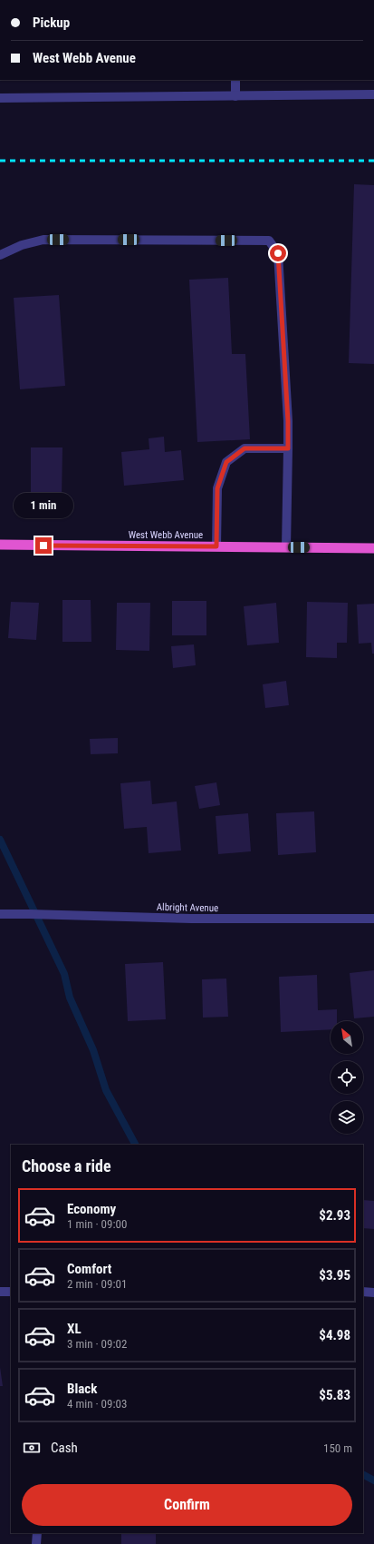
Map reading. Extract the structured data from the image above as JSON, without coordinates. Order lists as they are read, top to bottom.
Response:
{
  "streets": {
    "highway": ["West Webb Avenue"],
    "street": ["Albright Avenue"]
  },
  "north": "top left",
  "page": {
    "banner": ["Pickup", "West Webb Avenue"],
    "bubble": "1 min",
    "heading": "Choose a ride",
    "list": [
      {
        "name": "Economy",
        "note": "1 min · 09:00",
        "value": "$2.93"
      },
      {
        "name": "Comfort",
        "note": "2 min · 09:01",
        "value": "$3.95"
      },
      {
        "name": "XL",
        "note": "3 min · 09:02",
        "value": "$4.98"
      },
      {
        "name": "Black",
        "note": "4 min · 09:03",
        "value": "$5.83"
      }
    ],
    "pay": ["Cash", "150 m"],
    "buttons": "Confirm"
  }
}
